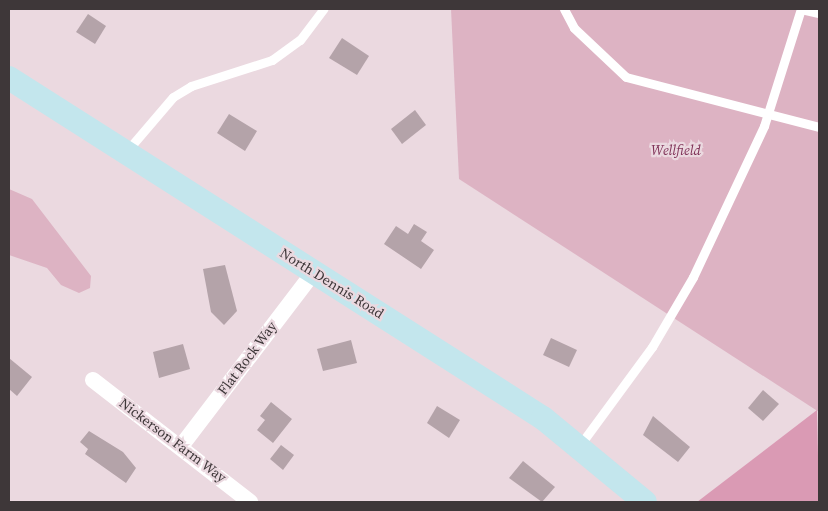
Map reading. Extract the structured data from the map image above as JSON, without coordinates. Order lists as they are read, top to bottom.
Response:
{
  "streets": {
    "main road": ["North Dennis Road"],
    "street": ["Flat Rock Way", "Nickerson Farm Way"]
  },
  "crossings": [
    ["North Dennis Road", "Flat Rock Way"],
    ["Flat Rock Way", "Nickerson Farm Way"]
  ],
  "parks": ["Wellfield"]
}
